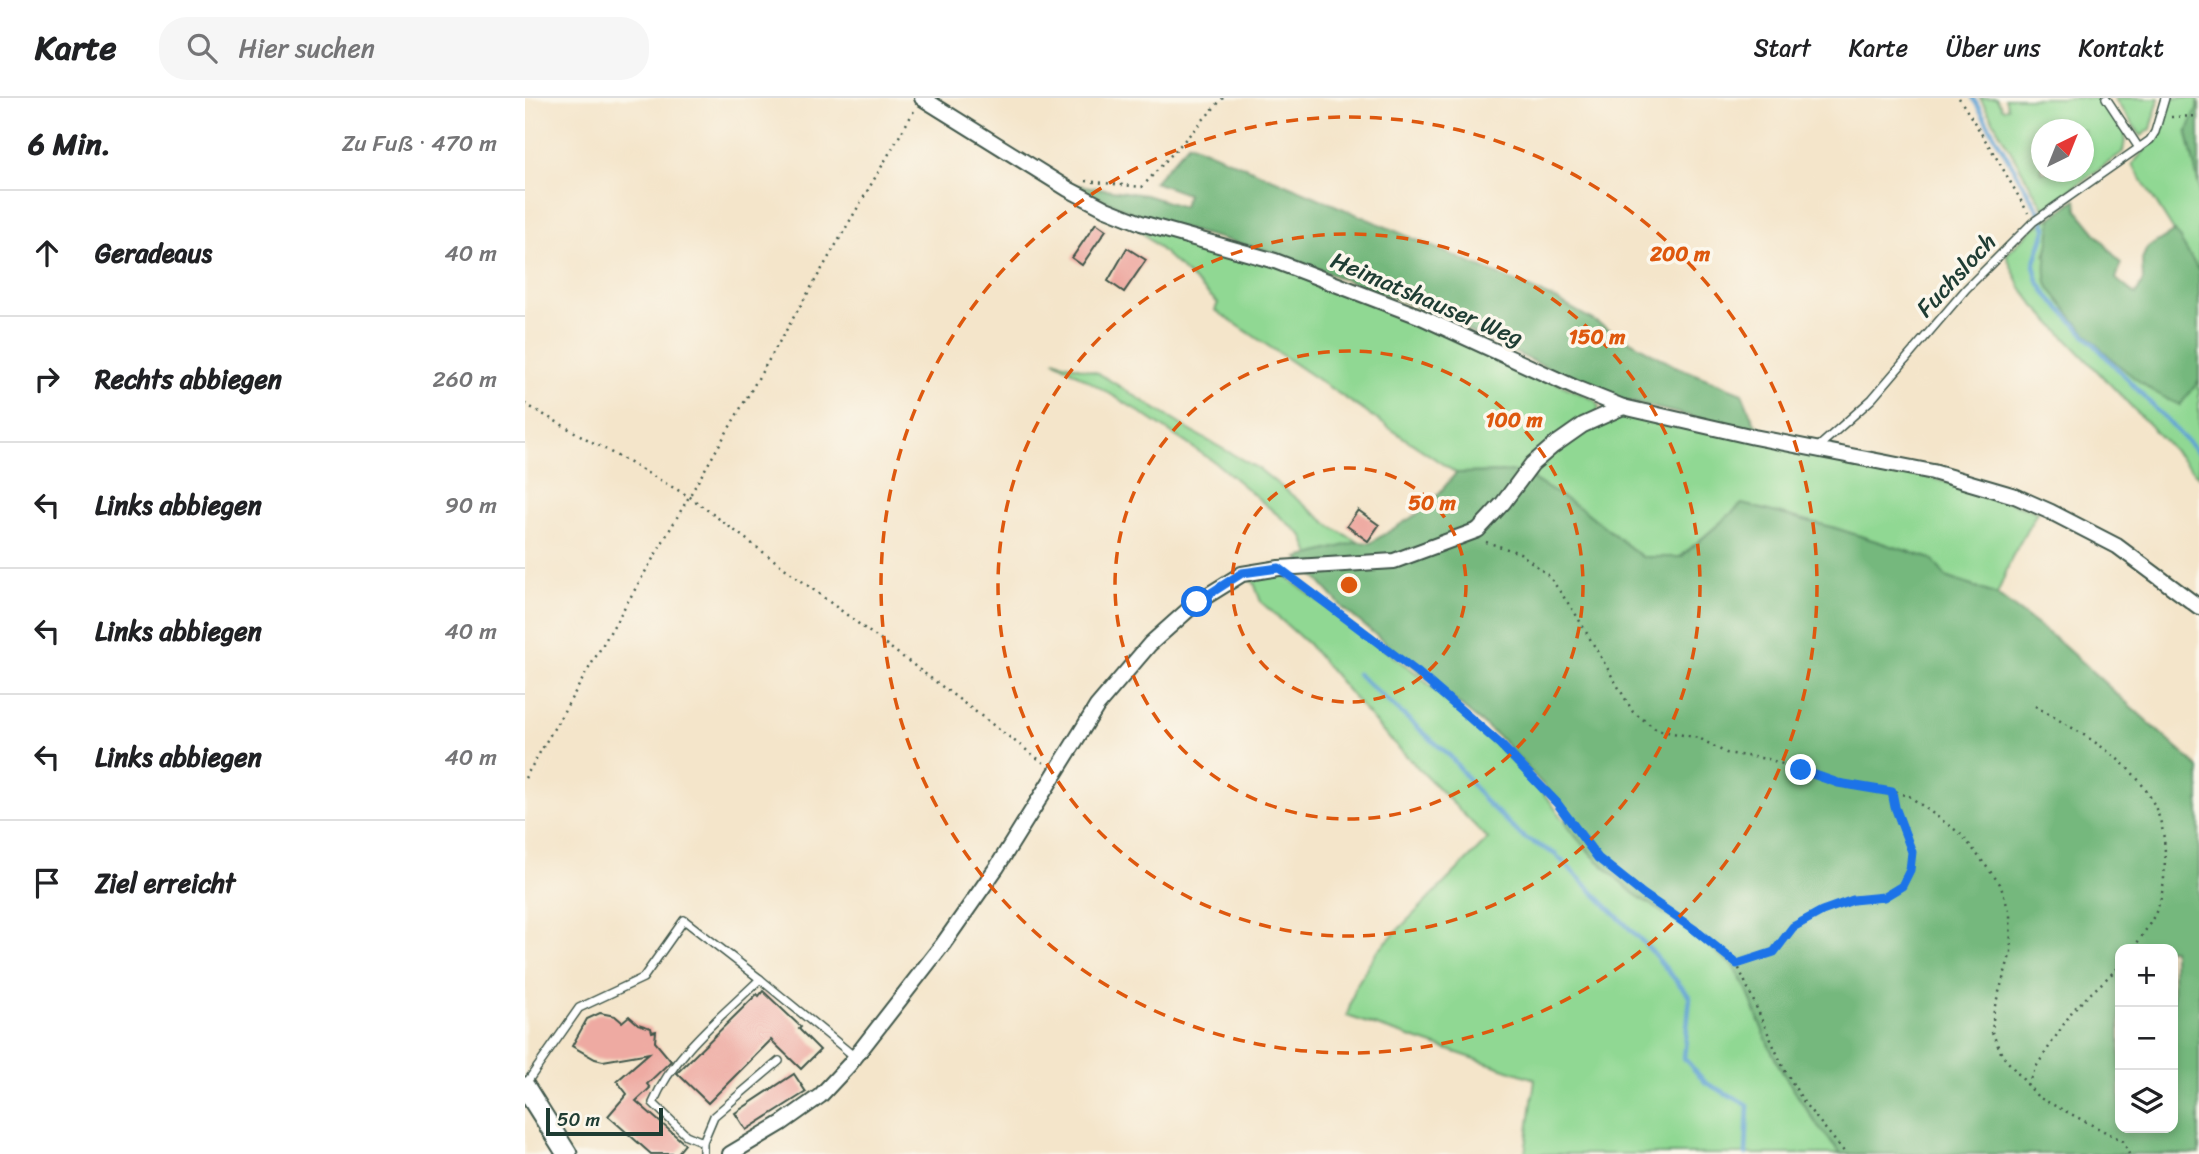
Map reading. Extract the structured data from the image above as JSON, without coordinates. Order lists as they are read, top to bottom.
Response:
{
  "streets": {
    "street": ["Heimatshauser Weg"],
    "lane": ["Fuchsloch"]
  },
  "crossings": [
    ["Fuchsloch", "Heimatshauser Weg"]
  ],
  "scale_bar": "50 m",
  "north": "top right",
  "page": {
    "header": "Karte",
    "search": "Hier suchen",
    "nav": [
      "Start",
      "Karte",
      "Über uns",
      "Kontakt"
    ],
    "heading": ["6 Min.", "Zu Fuß · 470 m"],
    "list": [
      ["Geradeaus", "40 m"],
      ["Rechts abbiegen", "260 m"],
      ["Links abbiegen", "90 m"],
      ["Links abbiegen", "40 m"],
      ["Links abbiegen", "40 m"],
      "Ziel erreicht"
    ],
    "map_buttons": ["+", "−"],
    "scale": "50 m"
  },
  "rings": [
    "200 m",
    "150 m",
    "100 m",
    "50 m"
  ]
}
